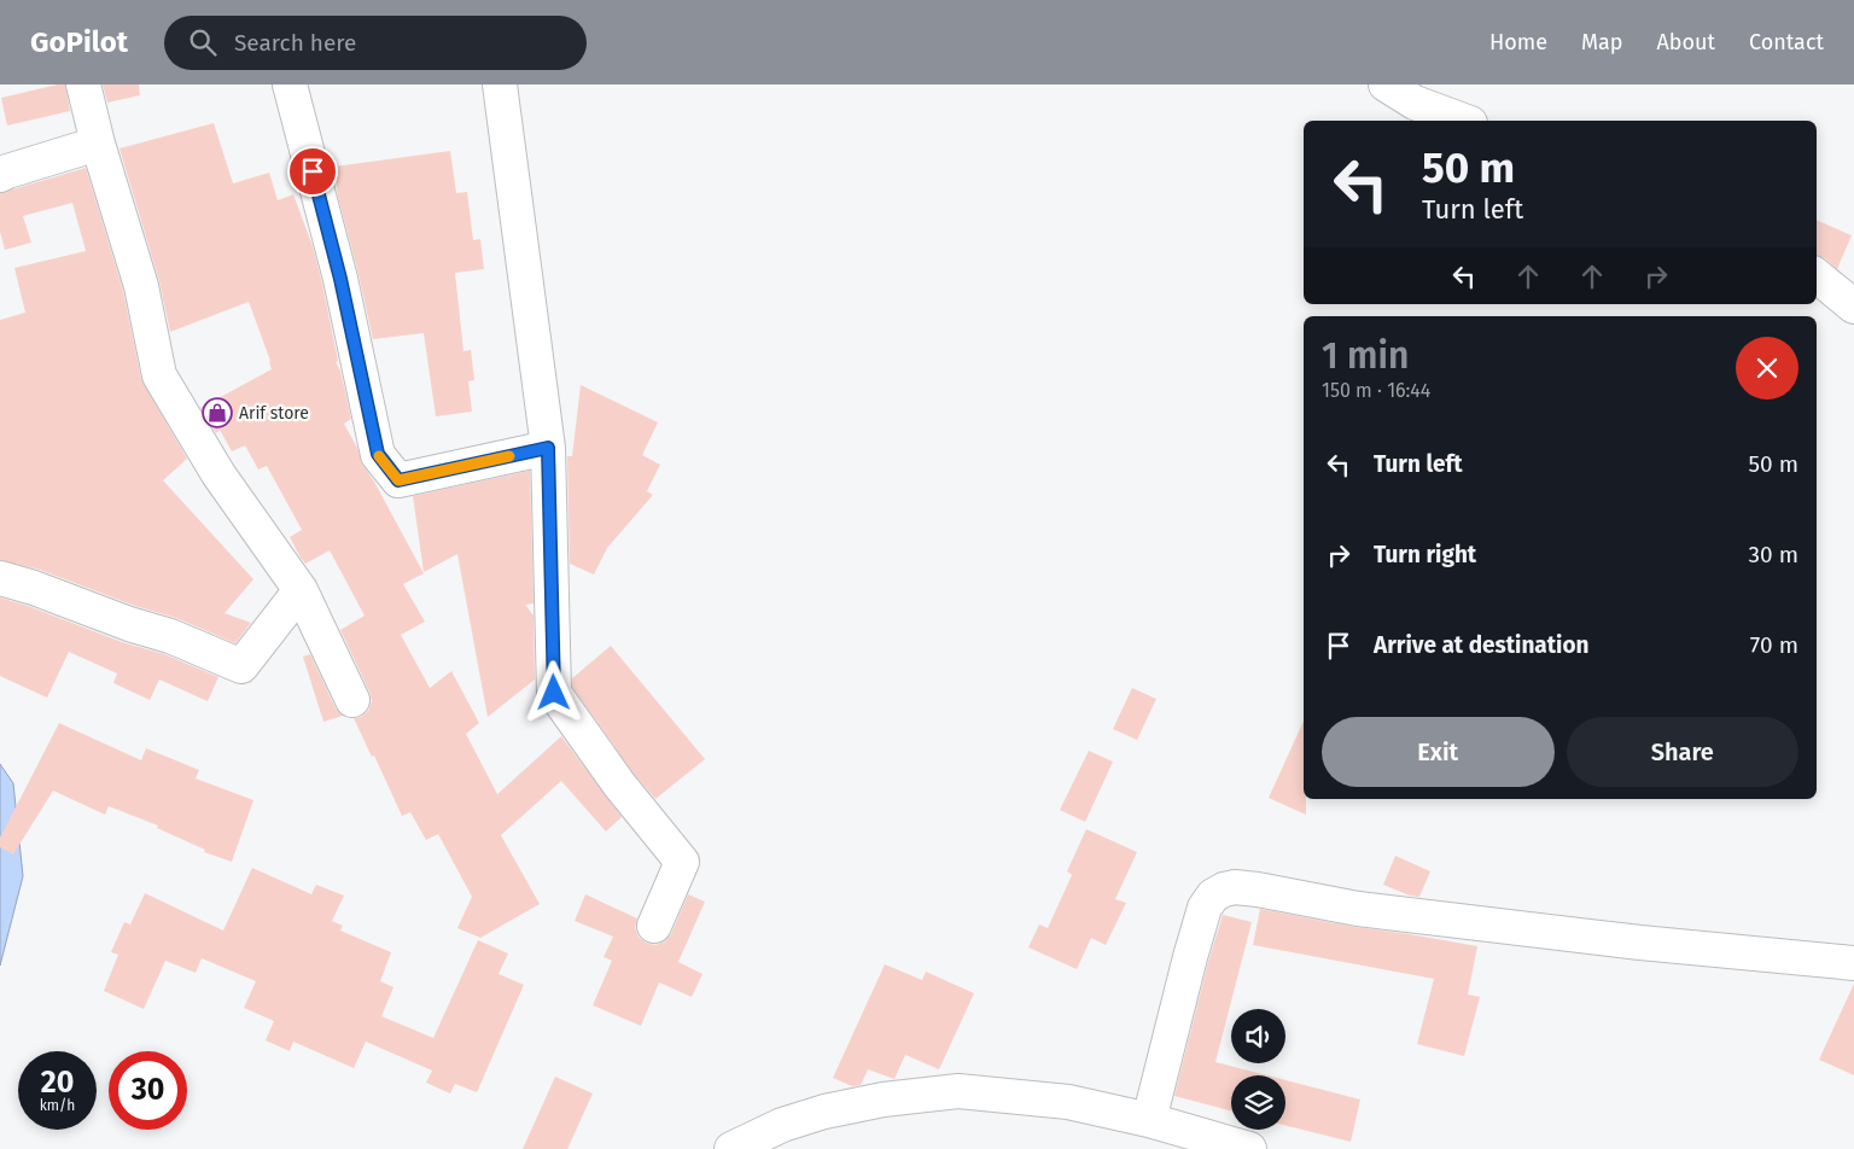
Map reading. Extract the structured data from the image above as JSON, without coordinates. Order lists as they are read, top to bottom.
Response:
{
  "places": {
    "shop": ["Arif store"]
  },
  "page": {
    "header": "GoPilot",
    "search": "Search here",
    "nav": [
      "Home",
      "Map",
      "About",
      "Contact"
    ],
    "turn": ["50 m", "Turn left"],
    "heading": ["1 min", "150 m · 16:44"],
    "list": [
      {
        "name": "Turn left",
        "value": "50 m"
      },
      {
        "name": "Turn right",
        "value": "30 m"
      },
      {
        "name": "Arrive at destination",
        "value": "70 m"
      }
    ],
    "buttons": ["Exit", "Share"],
    "speed": "20 km/h",
    "limit": "30"
  }
}
